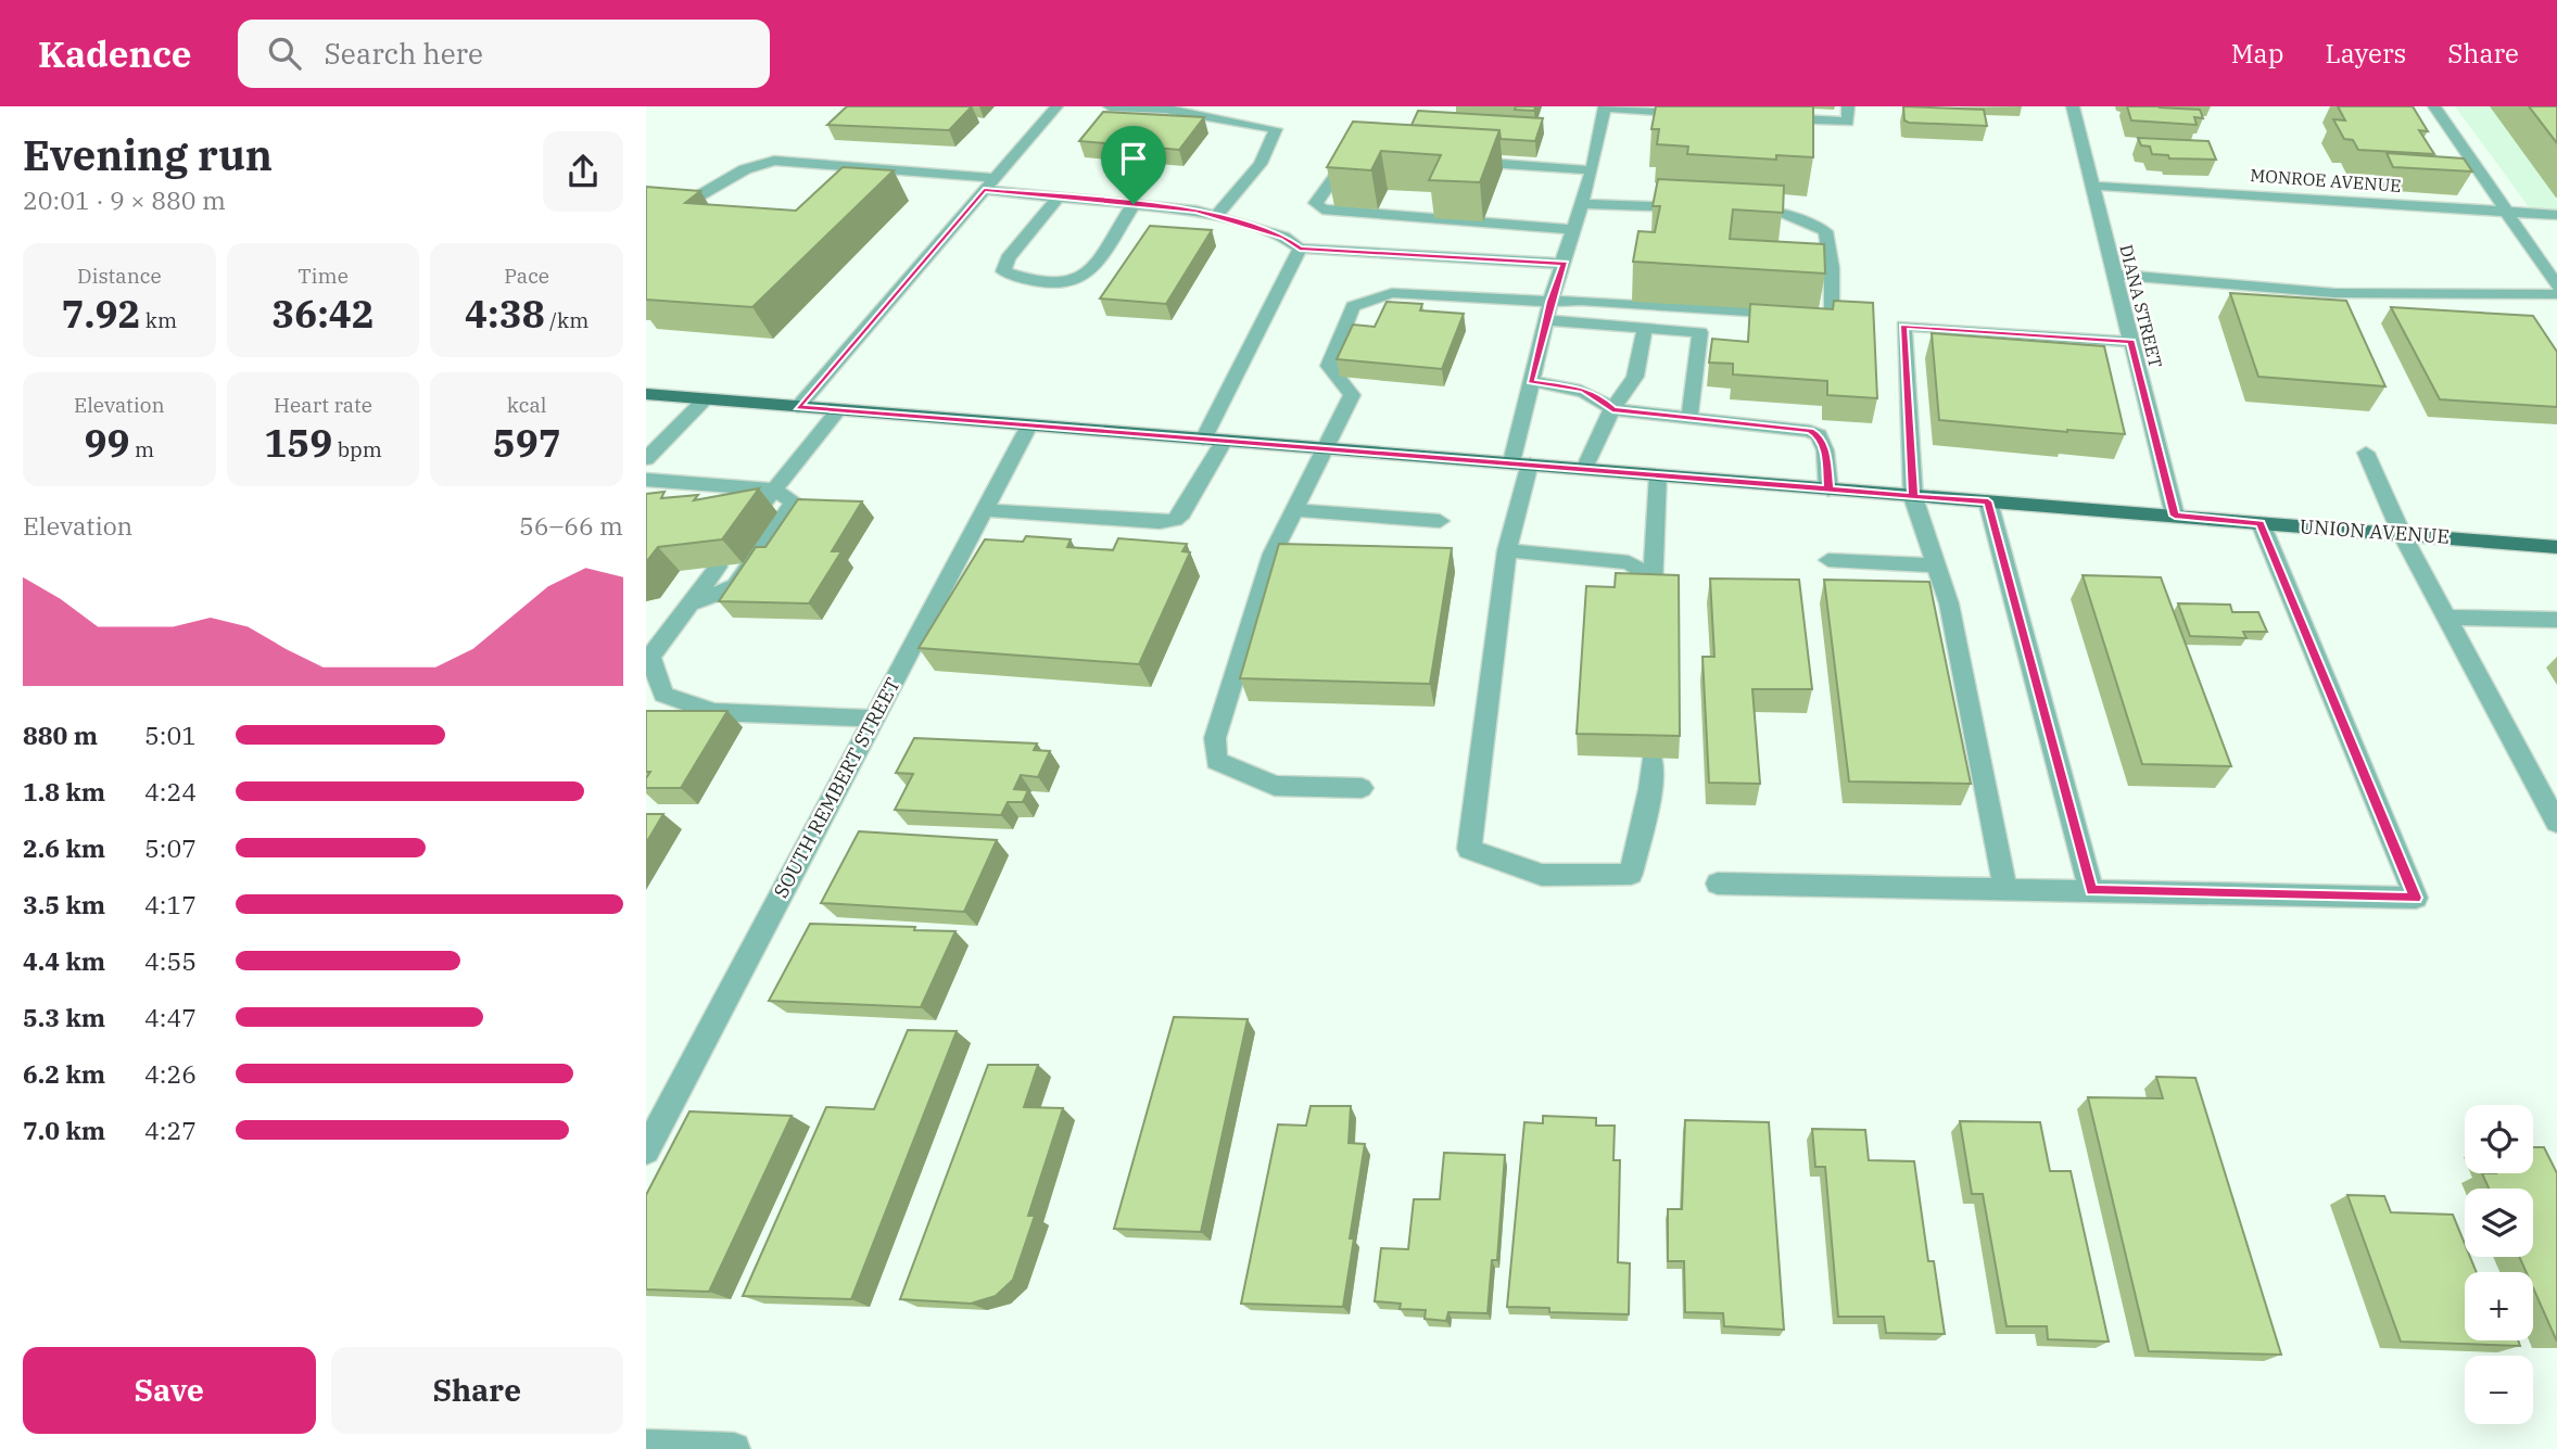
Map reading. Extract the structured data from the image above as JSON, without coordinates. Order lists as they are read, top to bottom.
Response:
{
  "streets": {
    "main road": ["UNION AVENUE"],
    "street": ["MONROE AVENUE", "DIANA STREET", "SOUTH REMBERT STREET"]
  },
  "crossings": [
    ["MONROE AVENUE", "DIANA STREET"],
    ["DIANA STREET", "UNION AVENUE"],
    ["UNION AVENUE", "SOUTH REMBERT STREET"]
  ],
  "page": {
    "header": "Kadence",
    "search": "Search here",
    "nav": ["Map", "Layers", "Share"],
    "heading": ["Evening run", "20:01 · 9 × 880 m"],
    "stats": [
      ["Distance", "7.92 km"],
      ["Time", "36:42"],
      ["Pace", "4:38 /km"],
      ["Elevation", "99 m"],
      ["Heart rate", "159 bpm"],
      ["kcal", "597"]
    ],
    "chart": ["Elevation", "56–66 m"],
    "list": [
      {
        "name": "880 m",
        "note": "5:01"
      },
      {
        "name": "1.8 km",
        "note": "4:24"
      },
      {
        "name": "2.6 km",
        "note": "5:07"
      },
      {
        "name": "3.5 km",
        "note": "4:17"
      },
      {
        "name": "4.4 km",
        "note": "4:55"
      },
      {
        "name": "5.3 km",
        "note": "4:47"
      },
      {
        "name": "6.2 km",
        "note": "4:26"
      },
      {
        "name": "7.0 km",
        "note": "4:27"
      }
    ],
    "map_buttons": ["+", "−"],
    "buttons": ["Save", "Share"]
  }
}
